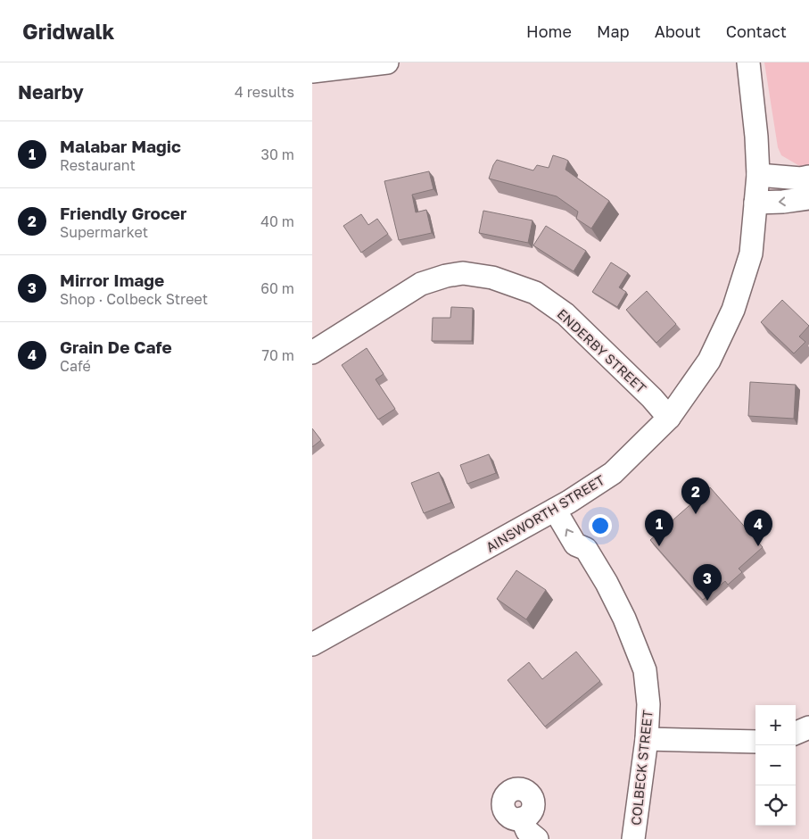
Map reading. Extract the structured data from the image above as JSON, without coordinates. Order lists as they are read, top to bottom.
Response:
{
  "streets": {
    "street": ["ENDERBY STREET", "AINSWORTH STREET", "COLBECK STREET"]
  },
  "crossings": [
    ["ENDERBY STREET", "AINSWORTH STREET"],
    ["AINSWORTH STREET", "COLBECK STREET"]
  ],
  "page": {
    "header": "Gridwalk",
    "nav": [
      "Home",
      "Map",
      "About",
      "Contact"
    ],
    "heading": ["Nearby", "4 results"],
    "list": [
      {
        "mark": "1",
        "name": "Malabar Magic",
        "note": "Restaurant",
        "value": "30 m"
      },
      {
        "mark": "2",
        "name": "Friendly Grocer",
        "note": "Supermarket",
        "value": "40 m"
      },
      {
        "mark": "3",
        "name": "Mirror Image",
        "note": "Shop · Colbeck Street",
        "value": "60 m"
      },
      {
        "mark": "4",
        "name": "Grain De Cafe",
        "note": "Café",
        "value": "70 m"
      }
    ],
    "pins": [
      "2",
      "1",
      "4",
      "3"
    ],
    "map_buttons": ["+", "−"]
  }
}
